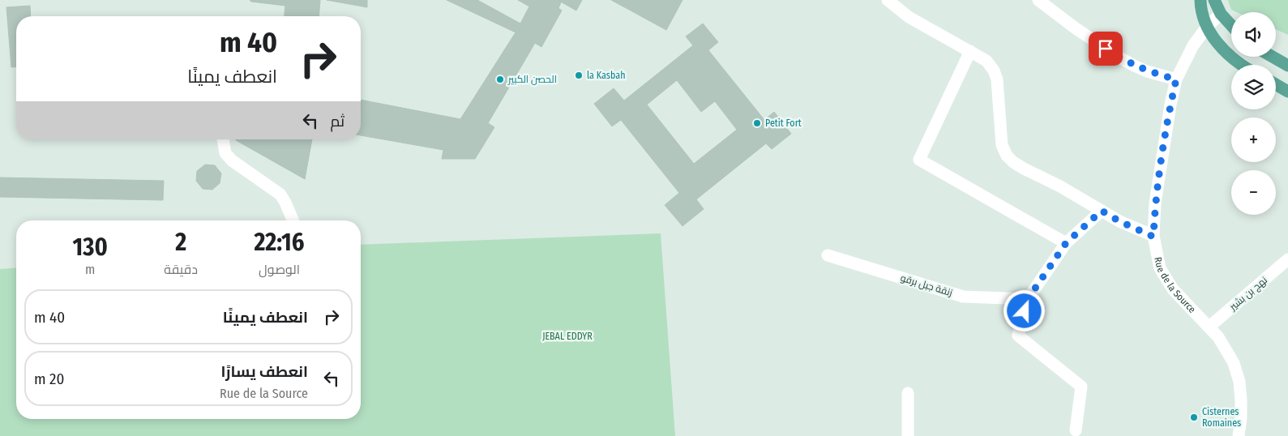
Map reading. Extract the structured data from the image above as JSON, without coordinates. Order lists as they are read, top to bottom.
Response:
{
  "streets": {
    "street": ["Rue de la Source", "زنقة جبل برقو", "نهج بن بشير"]
  },
  "crossings": [
    ["Rue de la Source", "نهج بن بشير"]
  ],
  "parks": ["JEBAL EDDYR"],
  "places": [
    "la Kasbah",
    "الحصن الكبير",
    "Petit Fort",
    "Cisternes Romaines"
  ],
  "page": {
    "map_buttons": ["+", "−"],
    "turn": ["40 m", "انعطف يمينًا"],
    "then": "ثم",
    "eta": [
      "22:16",
      "الوصول",
      "2",
      "دقيقة",
      "130",
      "m"
    ],
    "list": [
      {
        "name": "انعطف يمينًا",
        "value": "40 m"
      },
      {
        "name": "انعطف يسارًا",
        "note": "Rue de la Source",
        "value": "20 m"
      }
    ]
  }
}
